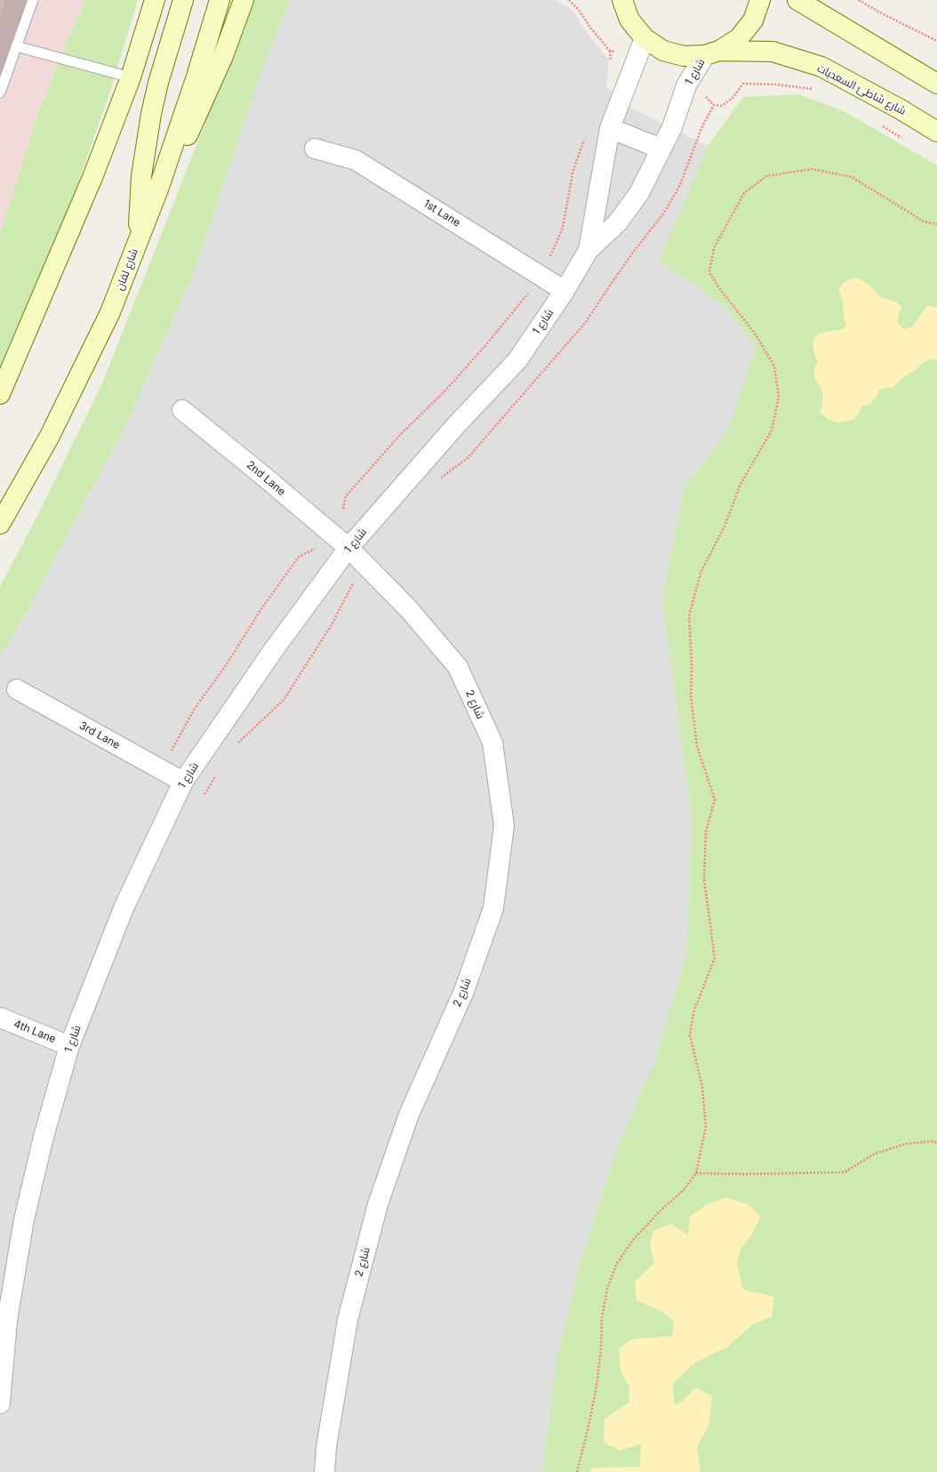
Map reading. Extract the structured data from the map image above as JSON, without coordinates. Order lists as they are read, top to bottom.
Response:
{
  "streets": {
    "street": [
      "شارع 1",
      "شارع شاطئ السعديات",
      "1st Lane",
      "شارع لفان",
      "2nd Lane",
      "شارع 2",
      "3rd Lane",
      "4th Lane"
    ]
  },
  "crossings": [
    ["شارع 1", "شارع شاطئ السعديات"],
    ["شارع 1", "1st Lane"],
    ["شارع 1", "2nd Lane"],
    ["شارع 1", "شارع 2"],
    ["شارع 1", "3rd Lane"],
    ["شارع 1", "4th Lane"],
    ["2nd Lane", "شارع 2"]
  ]
}
